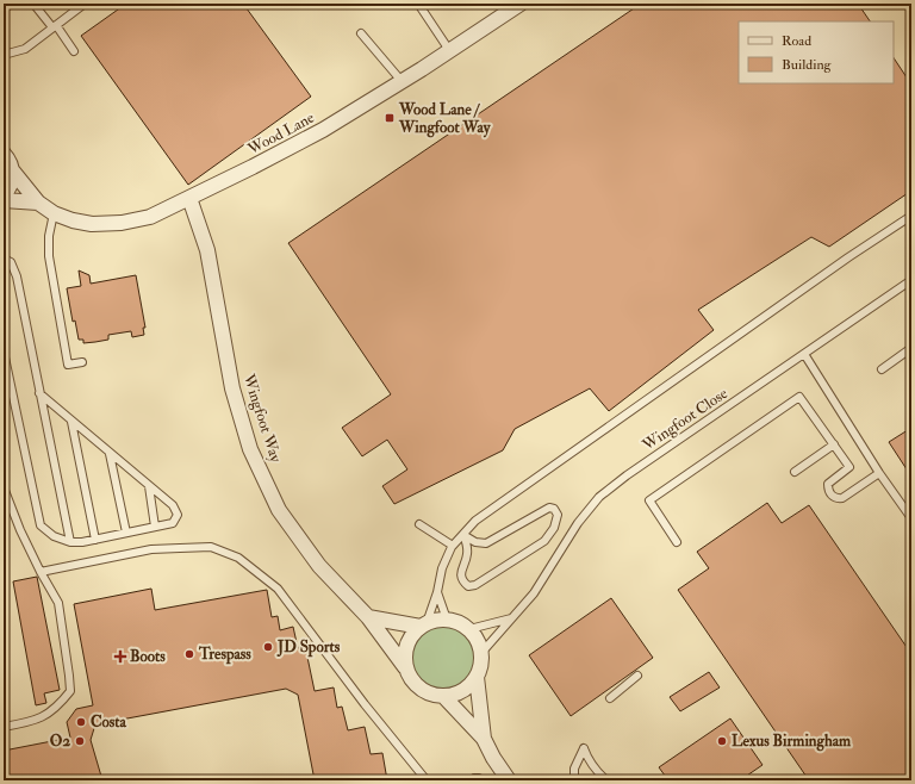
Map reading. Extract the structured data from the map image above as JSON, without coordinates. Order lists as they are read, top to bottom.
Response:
{
  "streets": {
    "street": ["Wood Lane", "Wingfoot Way"],
    "lane": ["Wingfoot Close"]
  },
  "crossings": [
    ["Wood Lane", "Wingfoot Way"],
    ["Wingfoot Way", "Wingfoot Close"]
  ],
  "places": {
    "transit": ["Wood Lane / Wingfoot Way"],
    "other": [
      "JD Sports",
      "Trespass",
      "Costa",
      "O2",
      "Lexus Birmingham"
    ],
    "health": ["Boots"]
  },
  "legend": ["Road", "Building"]
}
